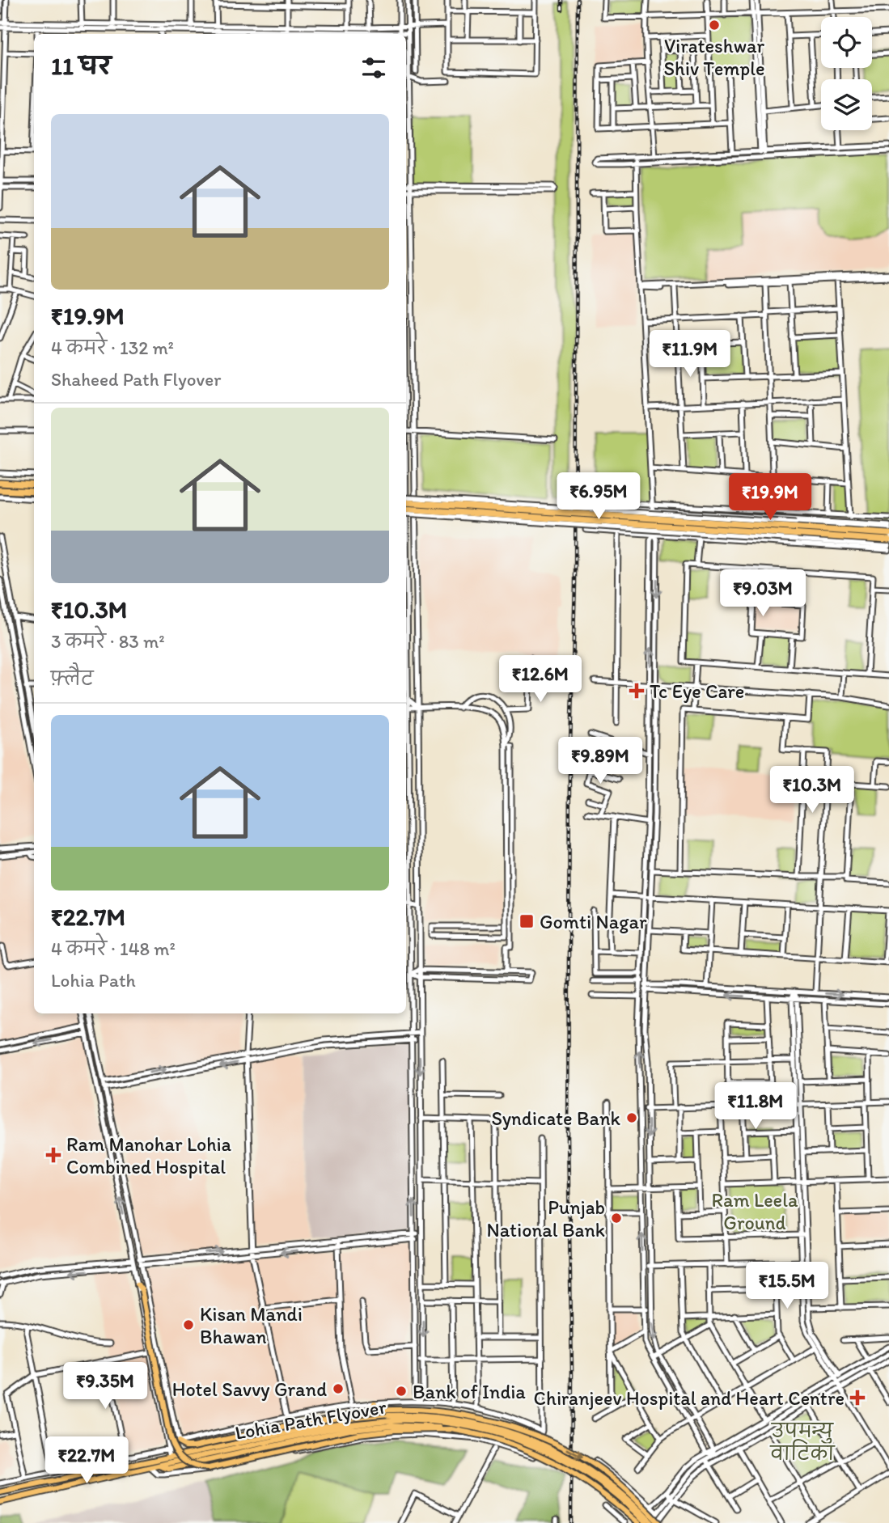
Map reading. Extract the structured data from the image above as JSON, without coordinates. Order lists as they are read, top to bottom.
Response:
{
  "streets": {
    "main road": ["Lohia Path Flyover"]
  },
  "parks": ["Ram Leela Ground", "उपमन्यु वाटिका"],
  "places": {
    "other": [
      "Virateshwar Shiv Temple",
      "Syndicate Bank",
      "Punjab National Bank",
      "Kisan Mandi Bhawan",
      "Hotel Savvy Grand",
      "Bank of India"
    ],
    "health": ["Tc Eye Care", "Ram Manohar Lohia Combined Hospital", "Chiranjeev Hospital and Heart Centre"],
    "transit": ["Gomti Nagar"]
  },
  "page": {
    "heading": "11 घर",
    "list": [
      {
        "name": "₹19.9M",
        "note": "4 कमरे · 132 m² · Shaheed Path Flyover"
      },
      {
        "name": "₹10.3M",
        "note": "3 कमरे · 83 m² · फ़्लैट"
      },
      {
        "name": "₹22.7M",
        "note": "4 कमरे · 148 m² · Lohia Path"
      }
    ],
    "price": [
      "₹11.9M",
      "₹6.95M",
      "₹19.9M",
      "₹9.03M",
      "₹12.6M",
      "₹9.89M",
      "₹10.3M",
      "₹11.8M",
      "₹15.5M",
      "₹9.35M",
      "₹22.7M"
    ]
  }
}
